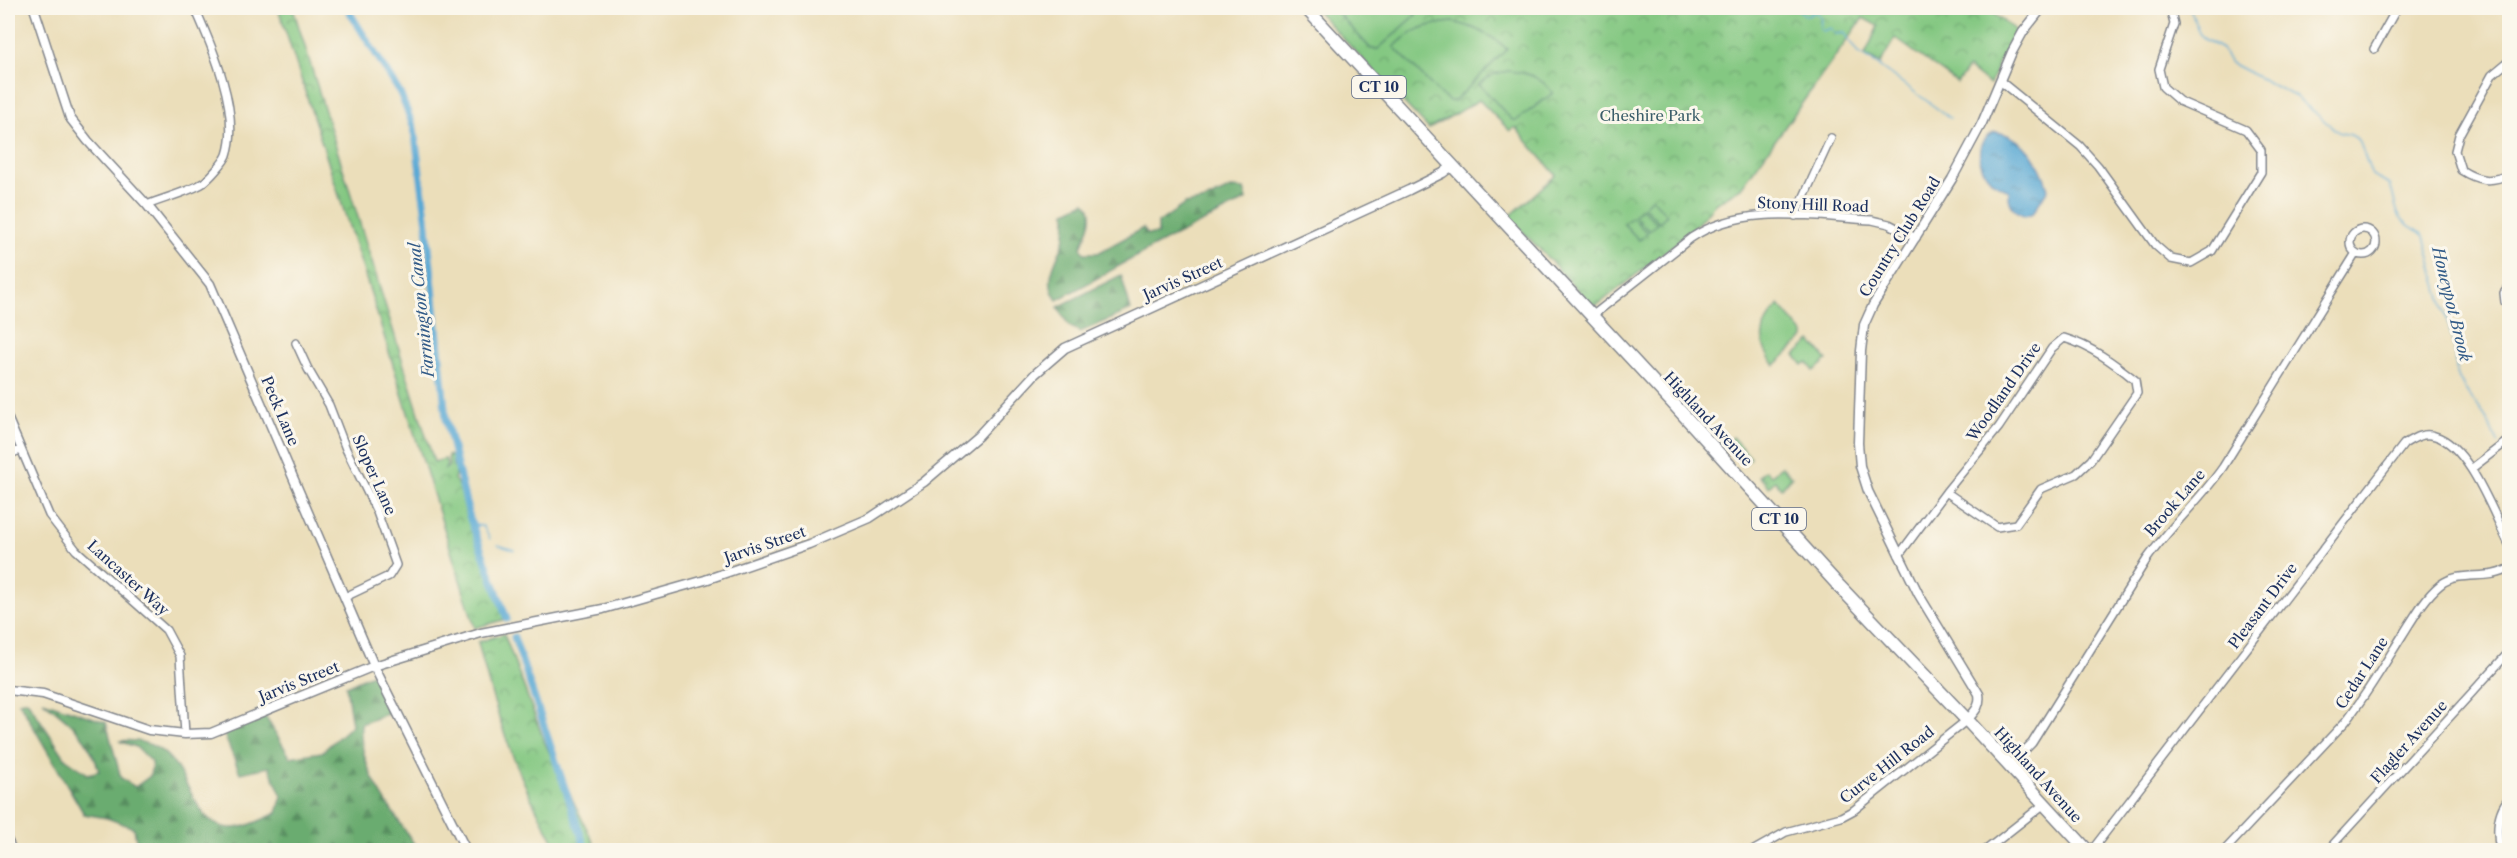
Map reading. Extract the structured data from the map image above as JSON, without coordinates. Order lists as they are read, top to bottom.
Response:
{
  "streets": {
    "highway": ["CT 10", "Highland Avenue"],
    "street": [
      "Stony Hill Road",
      "Country Club Road",
      "Jarvis Street",
      "Woodland Drive",
      "Peck Lane",
      "Sloper Lane",
      "Brook Lane",
      "Lancaster Way",
      "Pleasant Drive",
      "Cedar Lane",
      "Flagler Avenue",
      "Curve Hill Road"
    ]
  },
  "crossings": [
    ["Stony Hill Road", "Country Club Road"],
    ["Stony Hill Road", "Highland Avenue"],
    ["Country Club Road", "Woodland Drive"],
    ["Country Club Road", "Highland Avenue"],
    ["Country Club Road", "Curve Hill Road"],
    ["Jarvis Street", "Peck Lane"],
    ["Jarvis Street", "Highland Avenue"],
    ["Jarvis Street", "Lancaster Way"],
    ["Peck Lane", "Sloper Lane"],
    ["Highland Avenue", "Brook Lane"],
    ["Highland Avenue", "Curve Hill Road"]
  ],
  "water": ["Honeypot Brook", "Farmington Canal"],
  "parks": ["Cheshire Park"]
}
